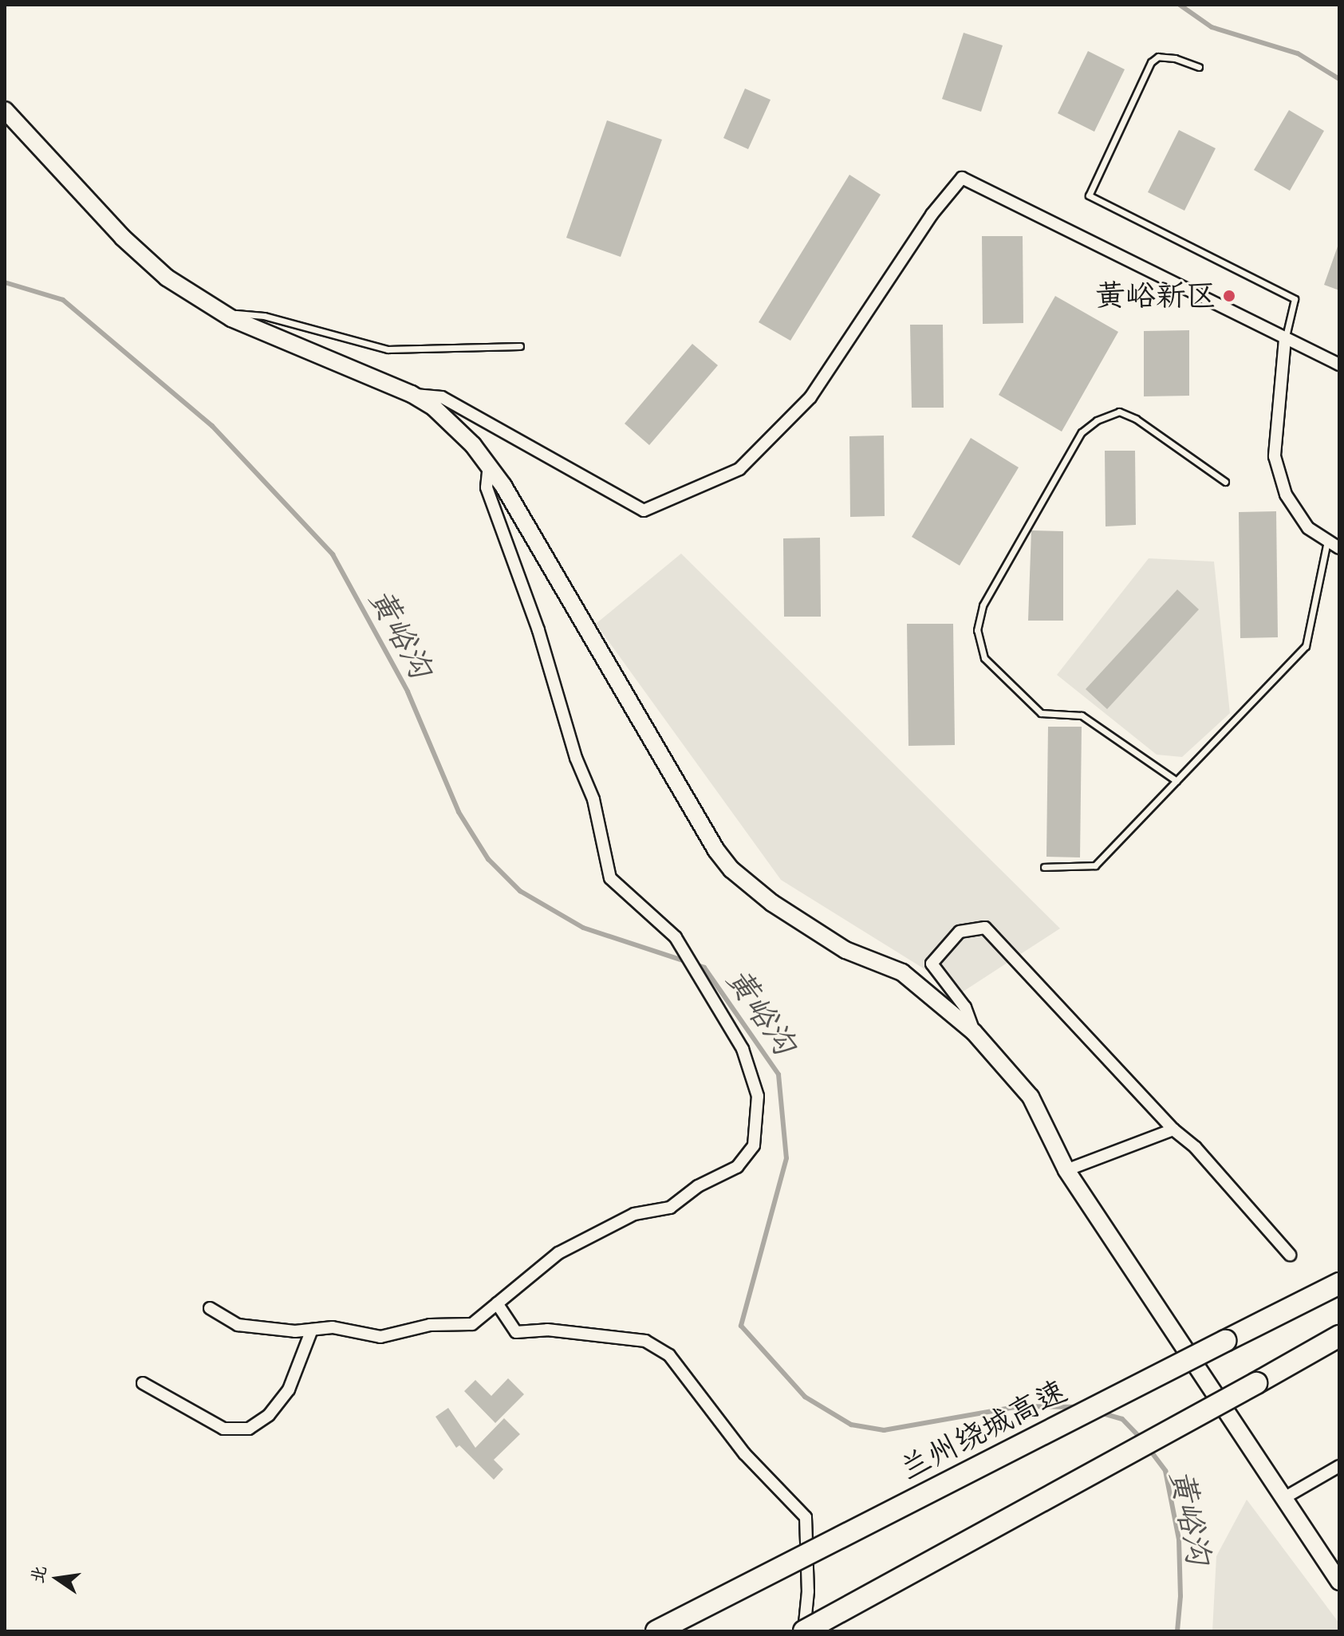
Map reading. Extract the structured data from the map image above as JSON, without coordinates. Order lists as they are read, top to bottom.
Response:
{
  "streets": {
    "highway": ["兰州绕城高速"]
  },
  "water": ["黄峪沟"],
  "places": ["黄峪新区"],
  "north": "left"
}
